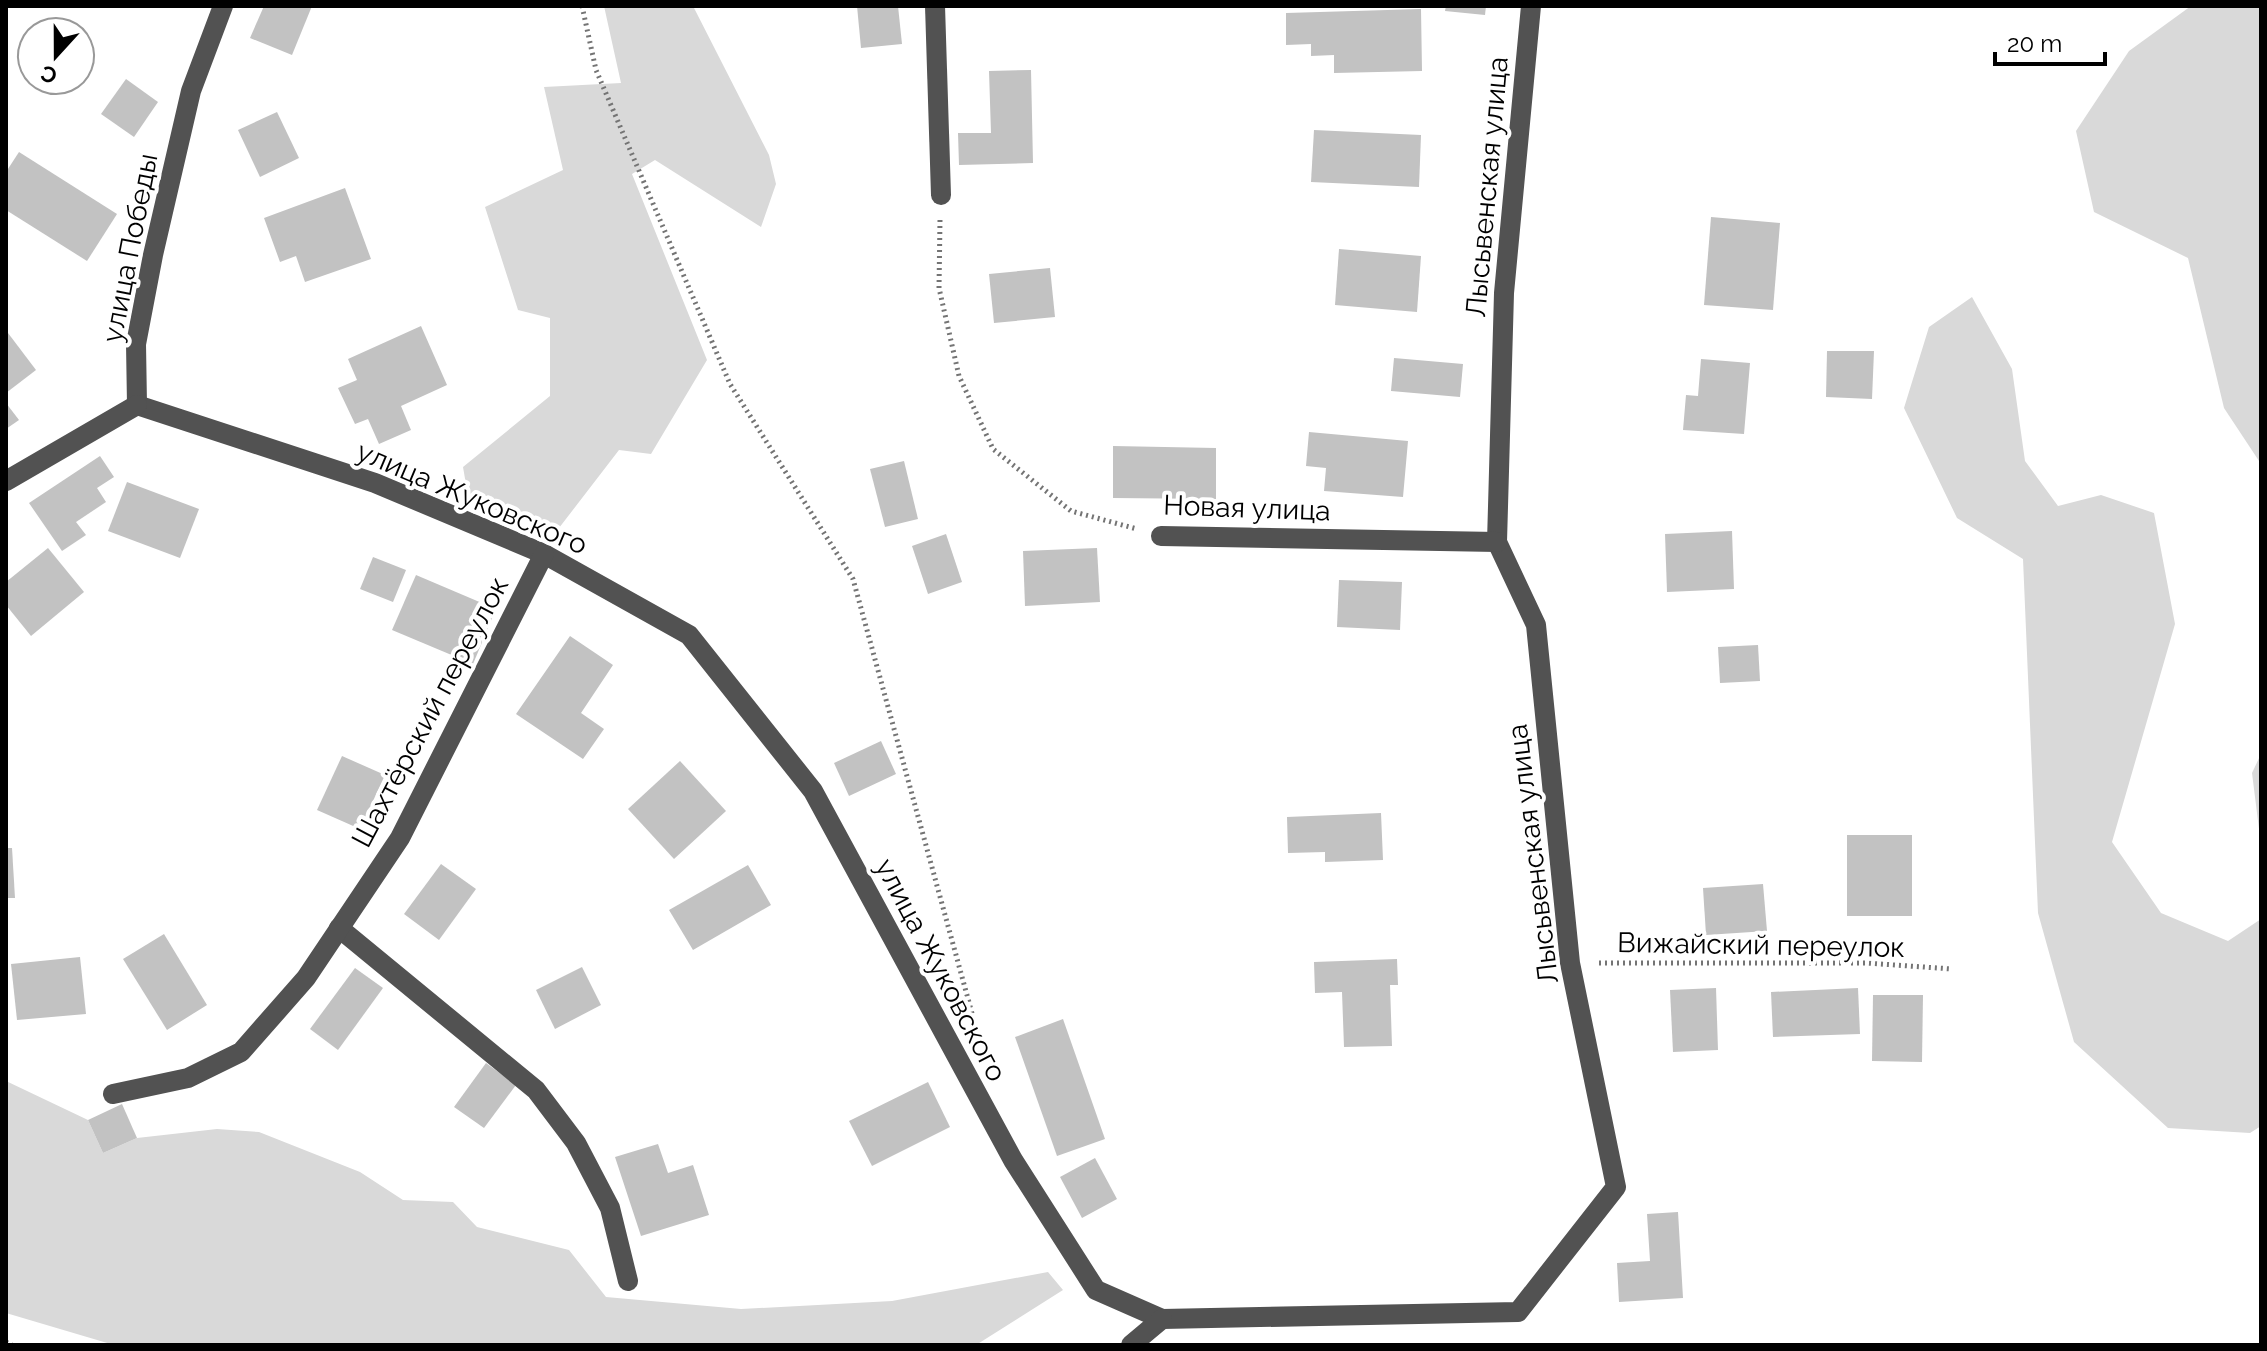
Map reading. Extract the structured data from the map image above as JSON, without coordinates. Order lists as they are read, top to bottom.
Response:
{
  "streets": {
    "street": [
      "Лысьвенская улица",
      "улица Победы",
      "улица Жуковского",
      "Новая улица",
      "Шахтёрский переулок"
    ],
    "path": ["Вижайский переулок"]
  },
  "crossings": [
    ["Лысьвенская улица", "улица Жуковского"],
    ["Лысьвенская улица", "Новая улица"],
    ["Лысьвенская улица", "Вижайский переулок"],
    ["улица Победы", "улица Жуковского"],
    ["улица Жуковского", "Шахтёрский переулок"]
  ],
  "scale_bar": "20 m",
  "north": "bottom"
}
